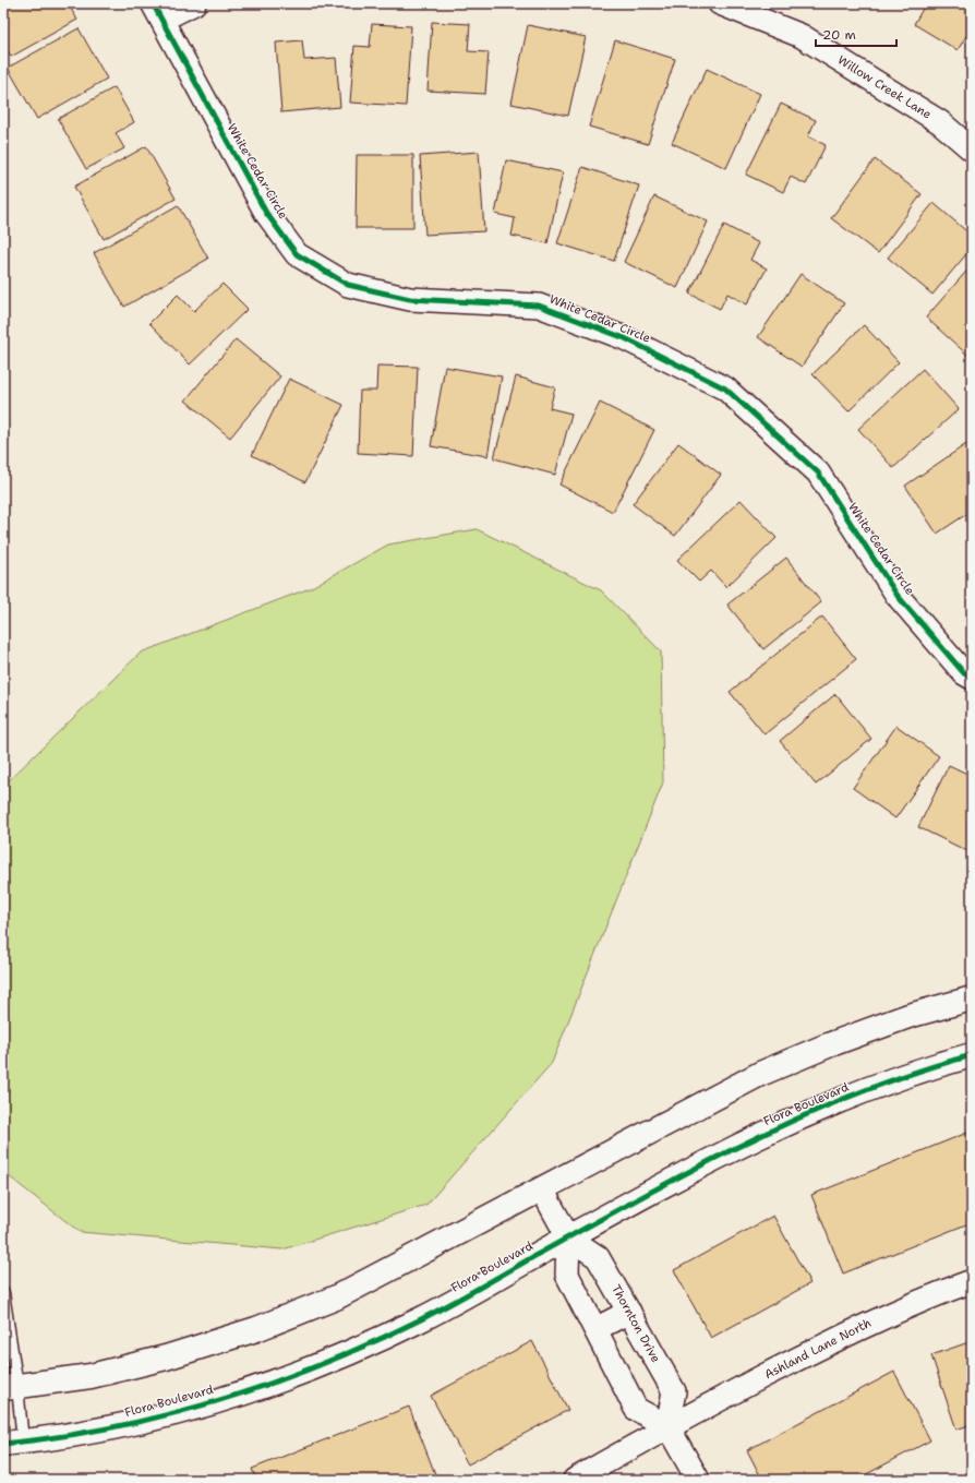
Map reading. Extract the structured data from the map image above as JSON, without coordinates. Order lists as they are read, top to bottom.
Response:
{
  "streets": {
    "street": [
      "Willow Creek Lane",
      "White Cedar Circle",
      "Flora Boulevard",
      "Thornton Drive",
      "Ashland Lane North"
    ]
  },
  "crossings": [
    ["Flora Boulevard", "Thornton Drive"],
    ["Thornton Drive", "Ashland Lane North"]
  ],
  "scale_bar": "20 m"
}
